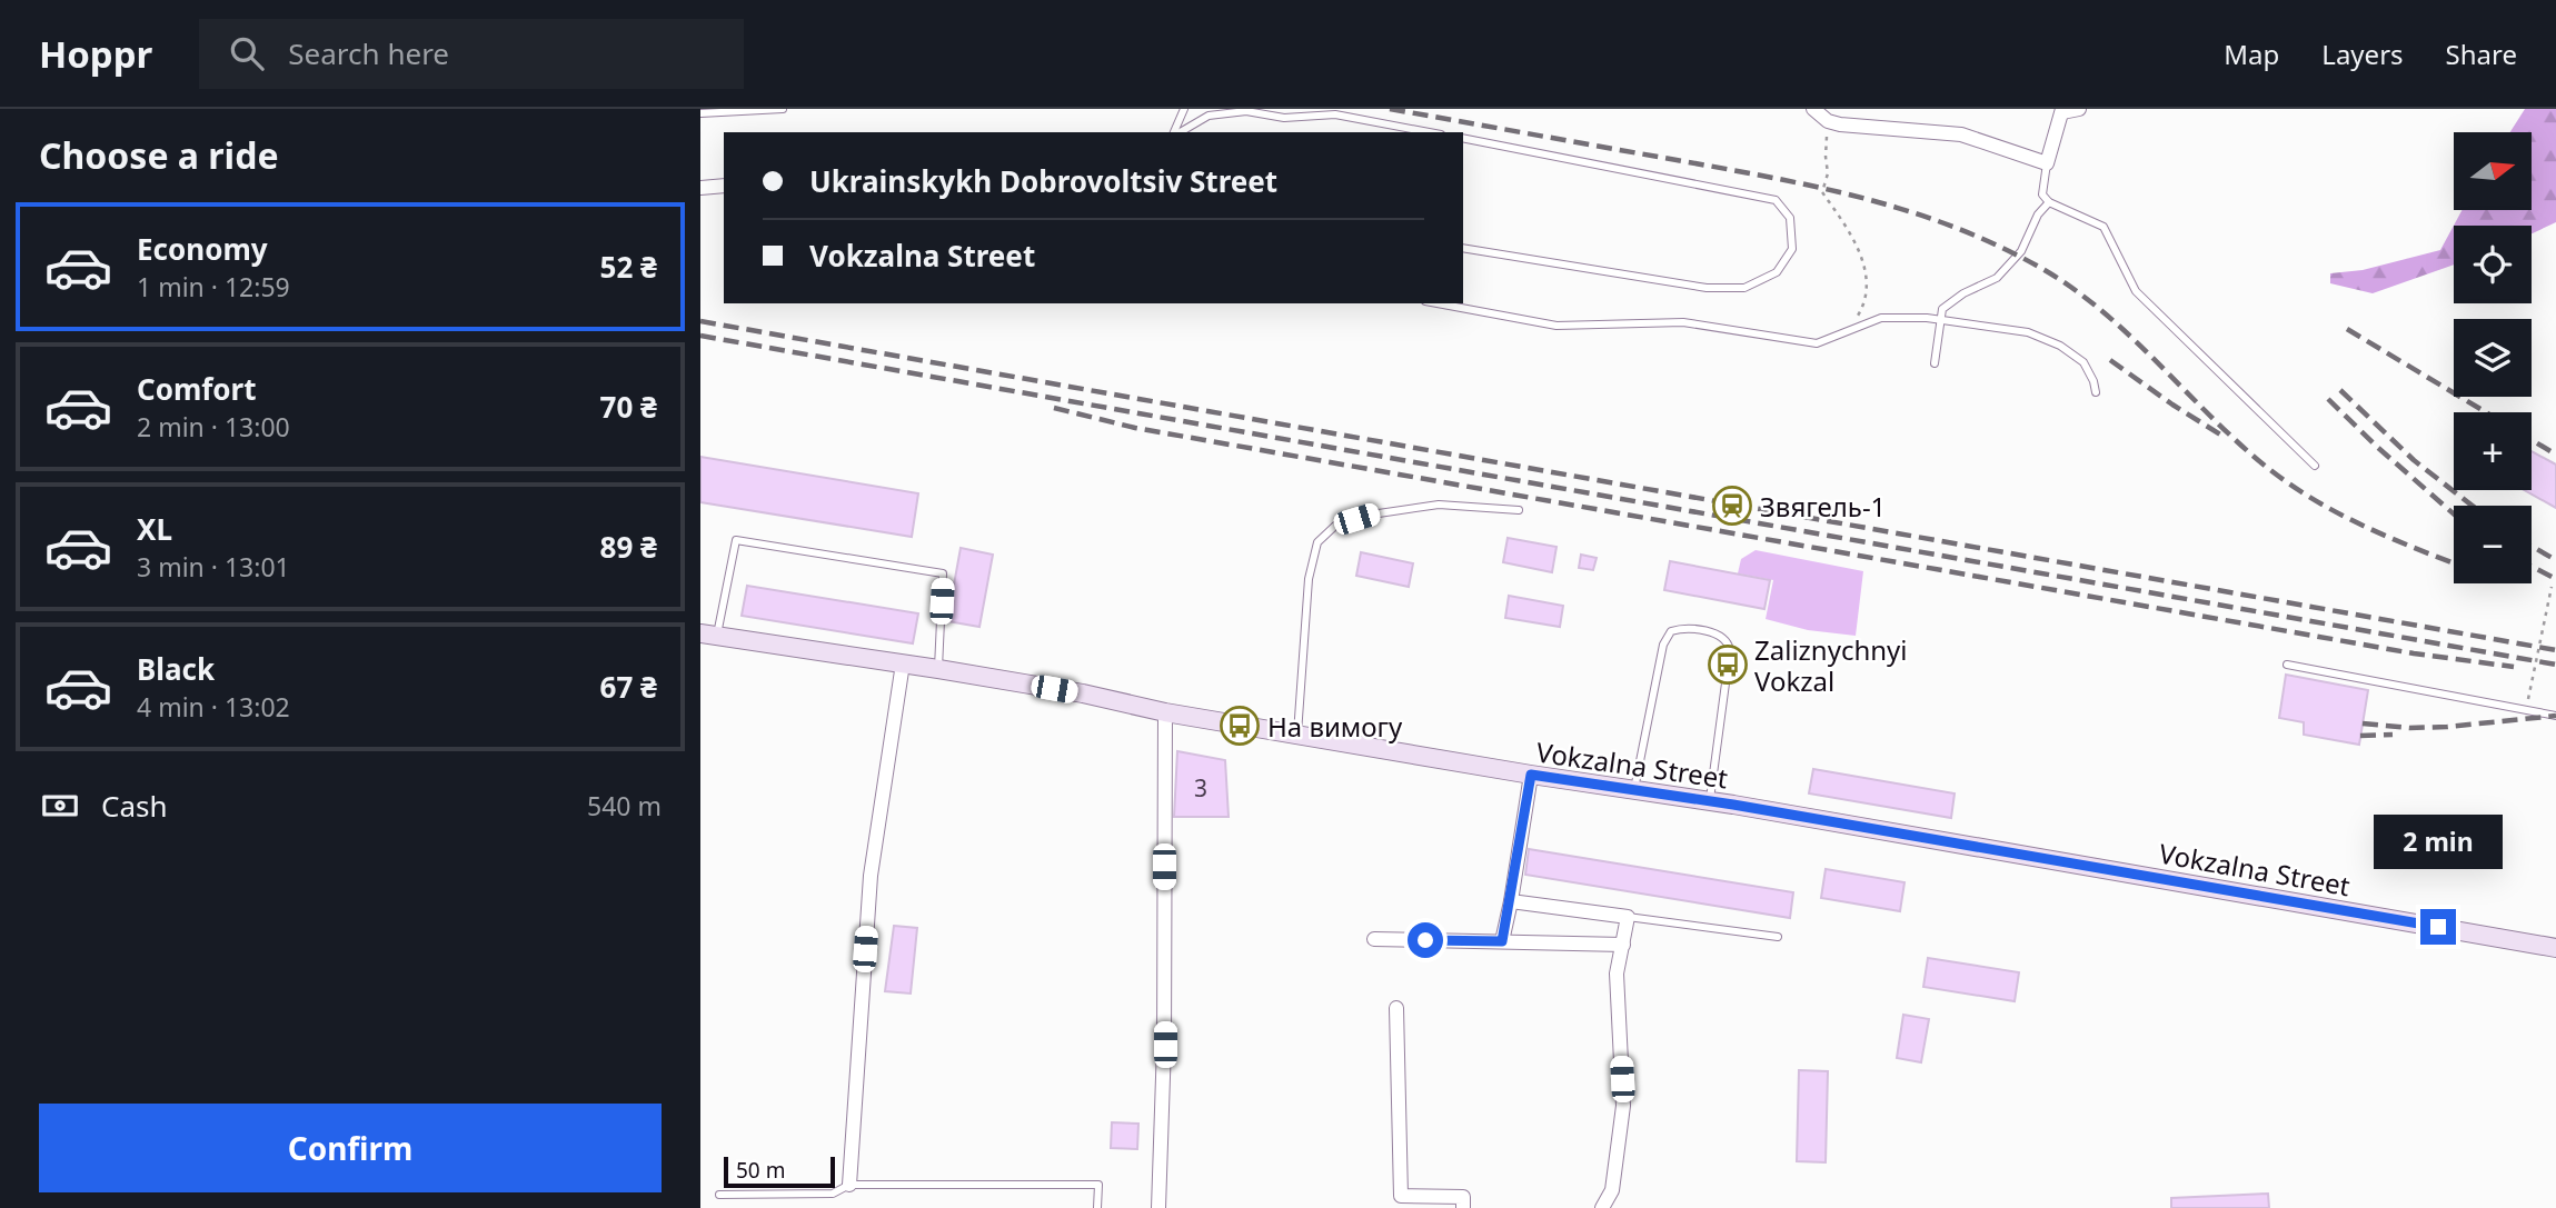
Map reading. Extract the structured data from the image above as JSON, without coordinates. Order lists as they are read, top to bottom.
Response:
{
  "streets": {
    "street": ["Vokzalna Street"]
  },
  "places": {
    "station": ["Звягель-1"],
    "bus stop": ["Zaliznychnyi Vokzal", "На вимогу"]
  },
  "house_numbers": ["3"],
  "scale_bar": "50 m",
  "north": "right",
  "page": {
    "header": "Hoppr",
    "search": "Search here",
    "nav": ["Map", "Layers", "Share"],
    "heading": "Choose a ride",
    "map_buttons": ["+", "−"],
    "banner": ["Ukrainskykh Dobrovoltsiv Street", "Vokzalna Street"],
    "list": [
      {
        "name": "Economy",
        "note": "1 min · 12:59",
        "value": "52 ₴"
      },
      {
        "name": "Comfort",
        "note": "2 min · 13:00",
        "value": "70 ₴"
      },
      {
        "name": "XL",
        "note": "3 min · 13:01",
        "value": "89 ₴"
      },
      {
        "name": "Black",
        "note": "4 min · 13:02",
        "value": "67 ₴"
      }
    ],
    "pay": ["Cash", "540 m"],
    "bubble": "2 min",
    "buttons": "Confirm",
    "scale": "50 m"
  }
}
